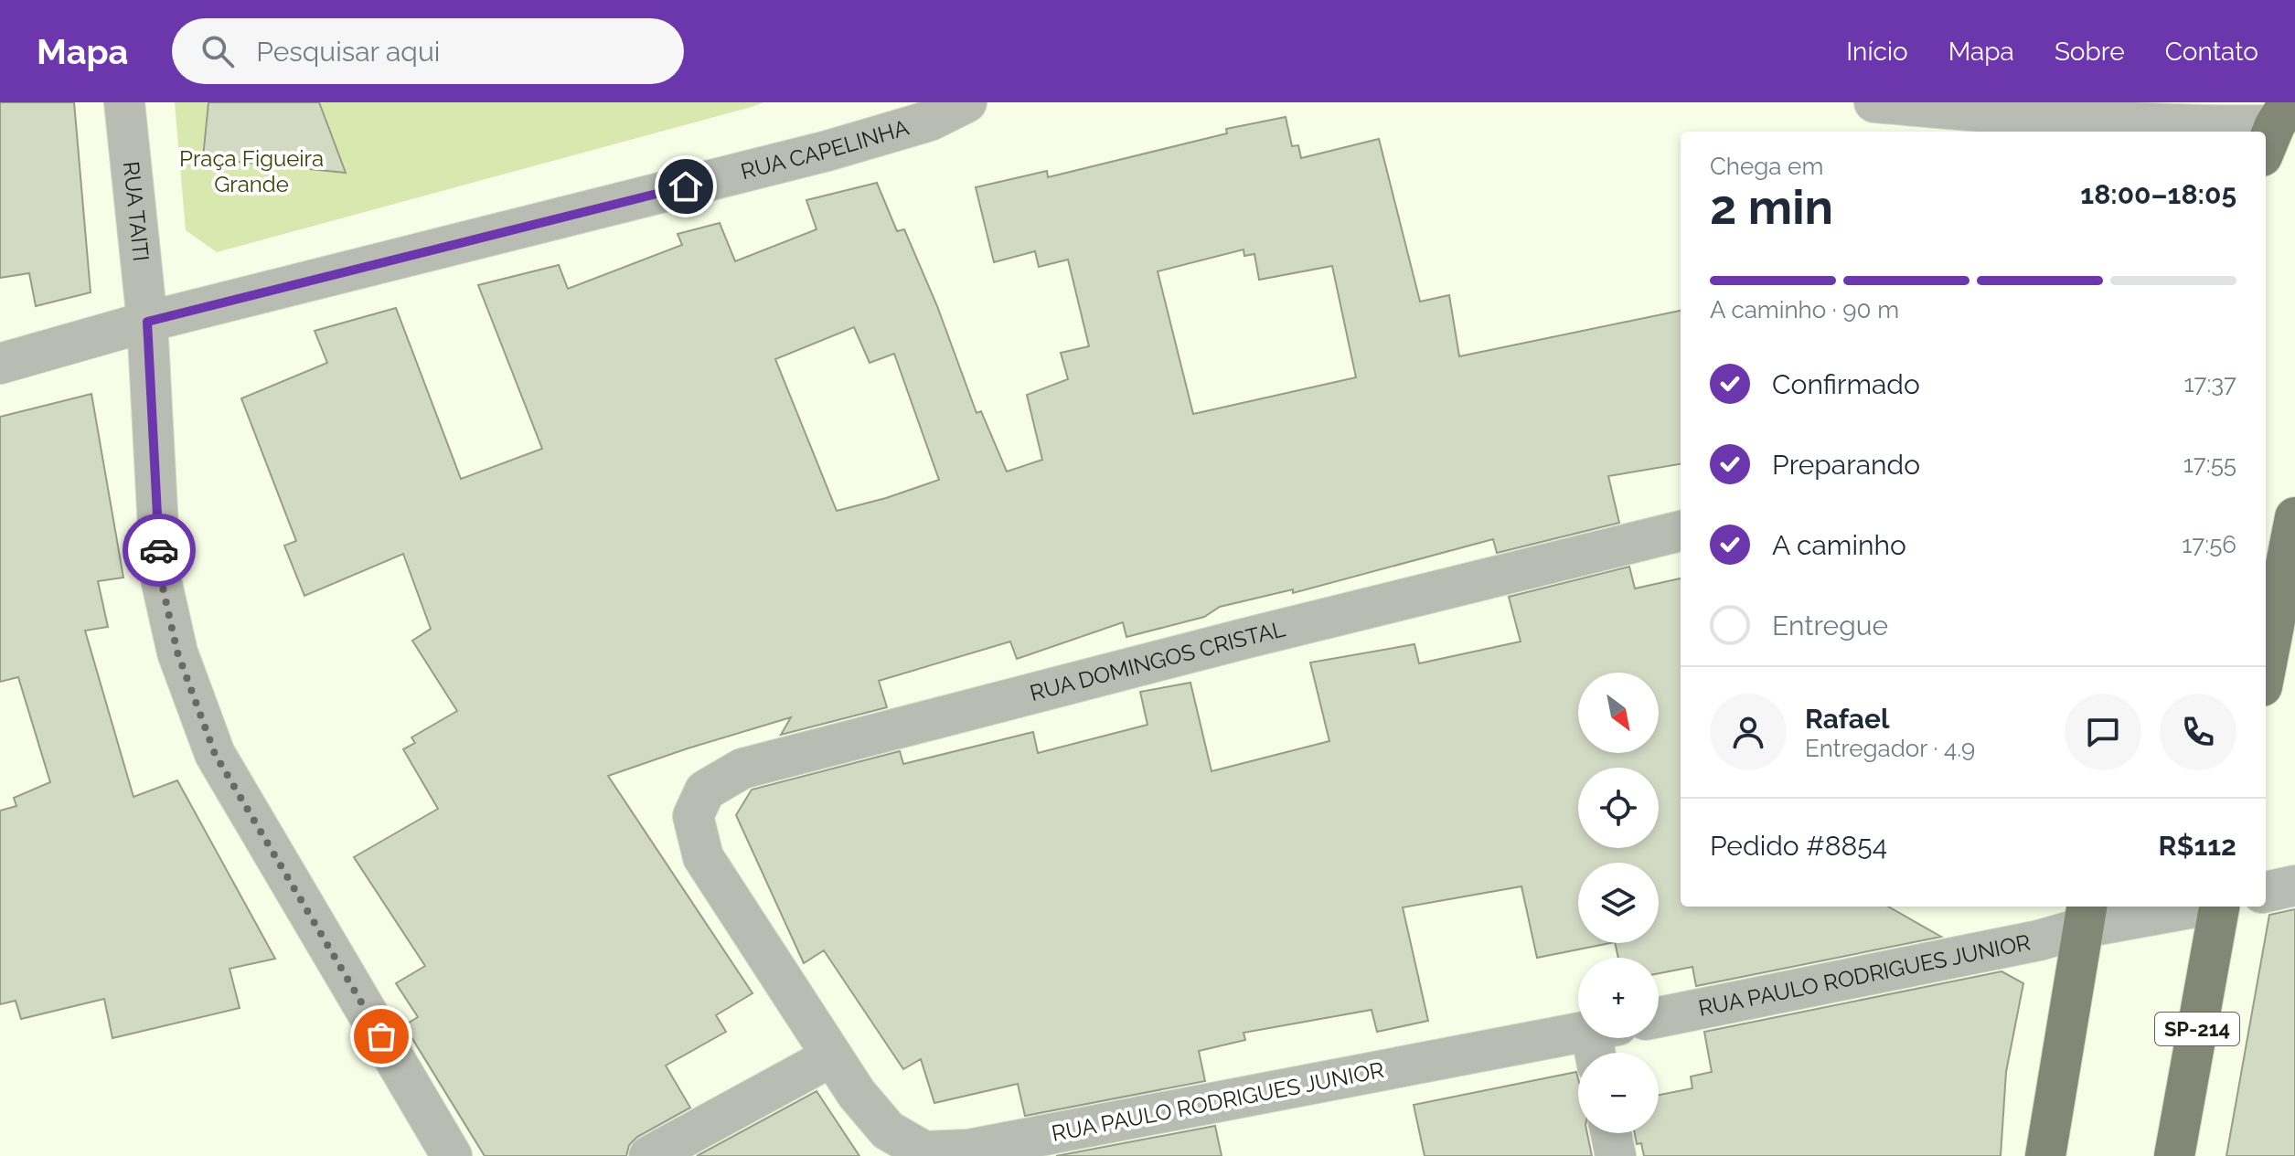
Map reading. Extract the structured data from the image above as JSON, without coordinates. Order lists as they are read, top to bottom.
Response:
{
  "streets": {
    "main road": ["SP-214"],
    "street": [
      "RUA CAPELINHA",
      "RUA TAITI",
      "RUA DOMINGOS CRISTAL",
      "RUA PAULO RODRIGUES JUNIOR"
    ]
  },
  "crossings": [
    ["RUA CAPELINHA", "RUA TAITI"],
    ["RUA DOMINGOS CRISTAL", "RUA PAULO RODRIGUES JUNIOR"]
  ],
  "parks": ["Praça Figueira Grande"],
  "north": "bottom right",
  "page": {
    "header": "Mapa",
    "search": "Pesquisar aqui",
    "nav": [
      "Início",
      "Mapa",
      "Sobre",
      "Contato"
    ],
    "heading": ["2 min", "Chega em", "18:00–18:05"],
    "panel": [
      "Rafael",
      "Entregador · 4.9",
      "Pedido #8854",
      "R$112"
    ],
    "bar": "A caminho · 90 m",
    "list": [
      ["Confirmado", "17:37"],
      ["Preparando", "17:55"],
      ["A caminho", "17:56"],
      "Entregue"
    ],
    "map_buttons": ["+", "−"]
  }
}
